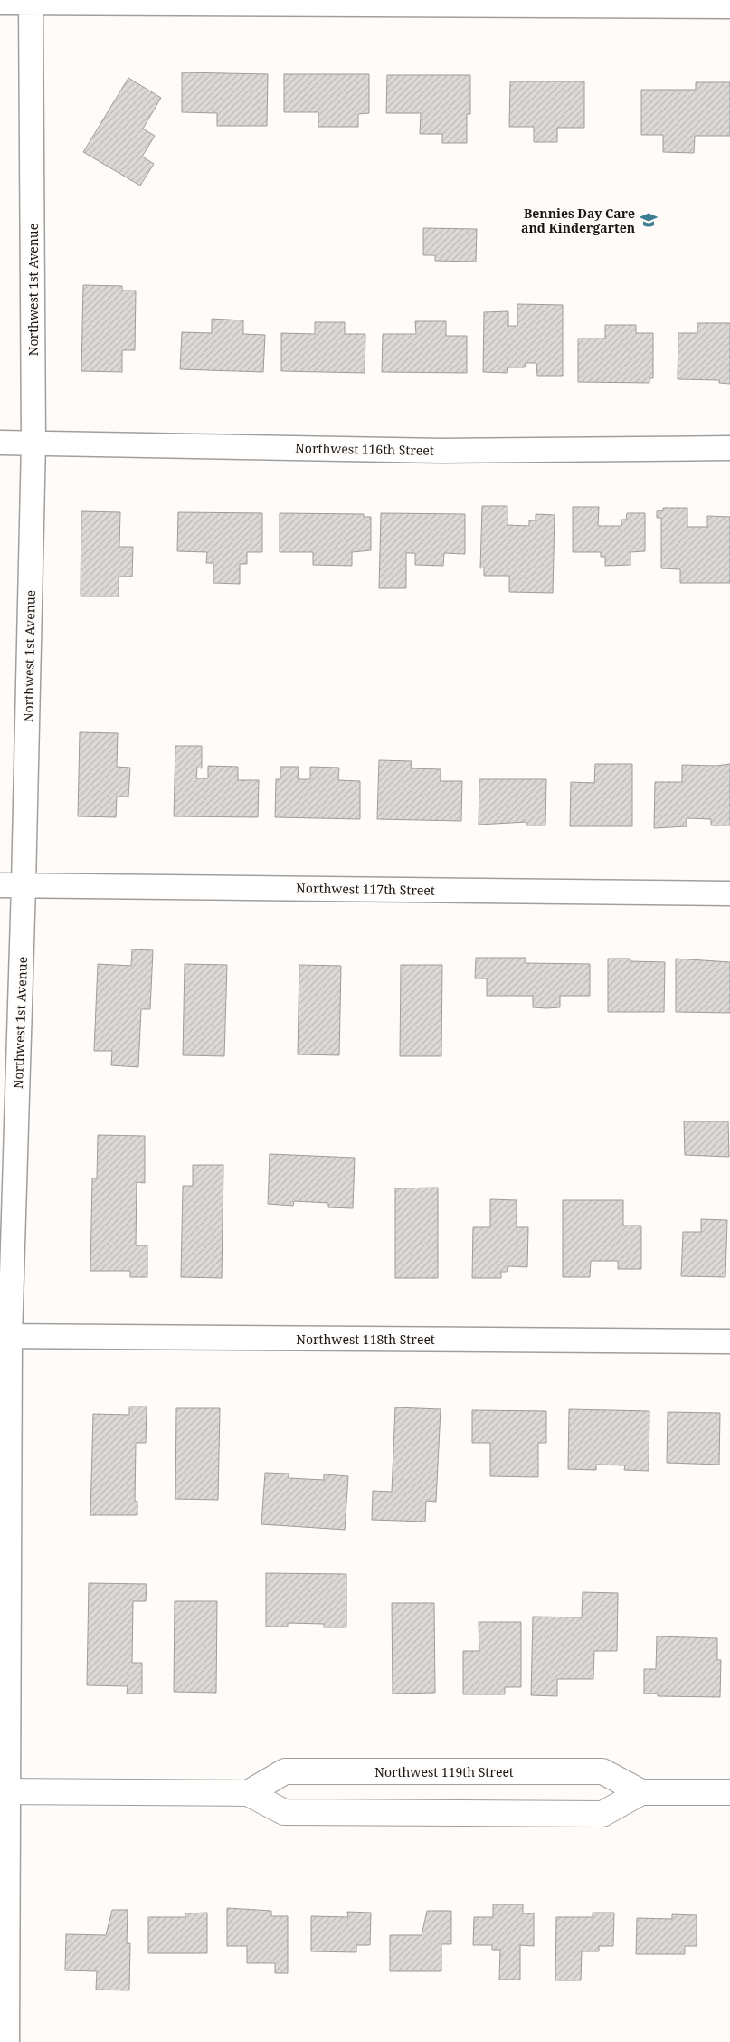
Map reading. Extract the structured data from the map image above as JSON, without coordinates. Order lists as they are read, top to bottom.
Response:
{
  "streets": {
    "main road": ["Northwest 119th Street"],
    "street": [
      "Northwest 1st Avenue",
      "Northwest 116th Street",
      "Northwest 117th Street",
      "Northwest 118th Street"
    ]
  },
  "crossings": [
    ["Northwest 1st Avenue", "Northwest 116th Street"],
    ["Northwest 1st Avenue", "Northwest 117th Street"],
    ["Northwest 1st Avenue", "Northwest 118th Street"],
    ["Northwest 1st Avenue", "Northwest 119th Street"]
  ],
  "places": {
    "school or university": ["Bennies Day Care and Kindergarten"]
  }
}
